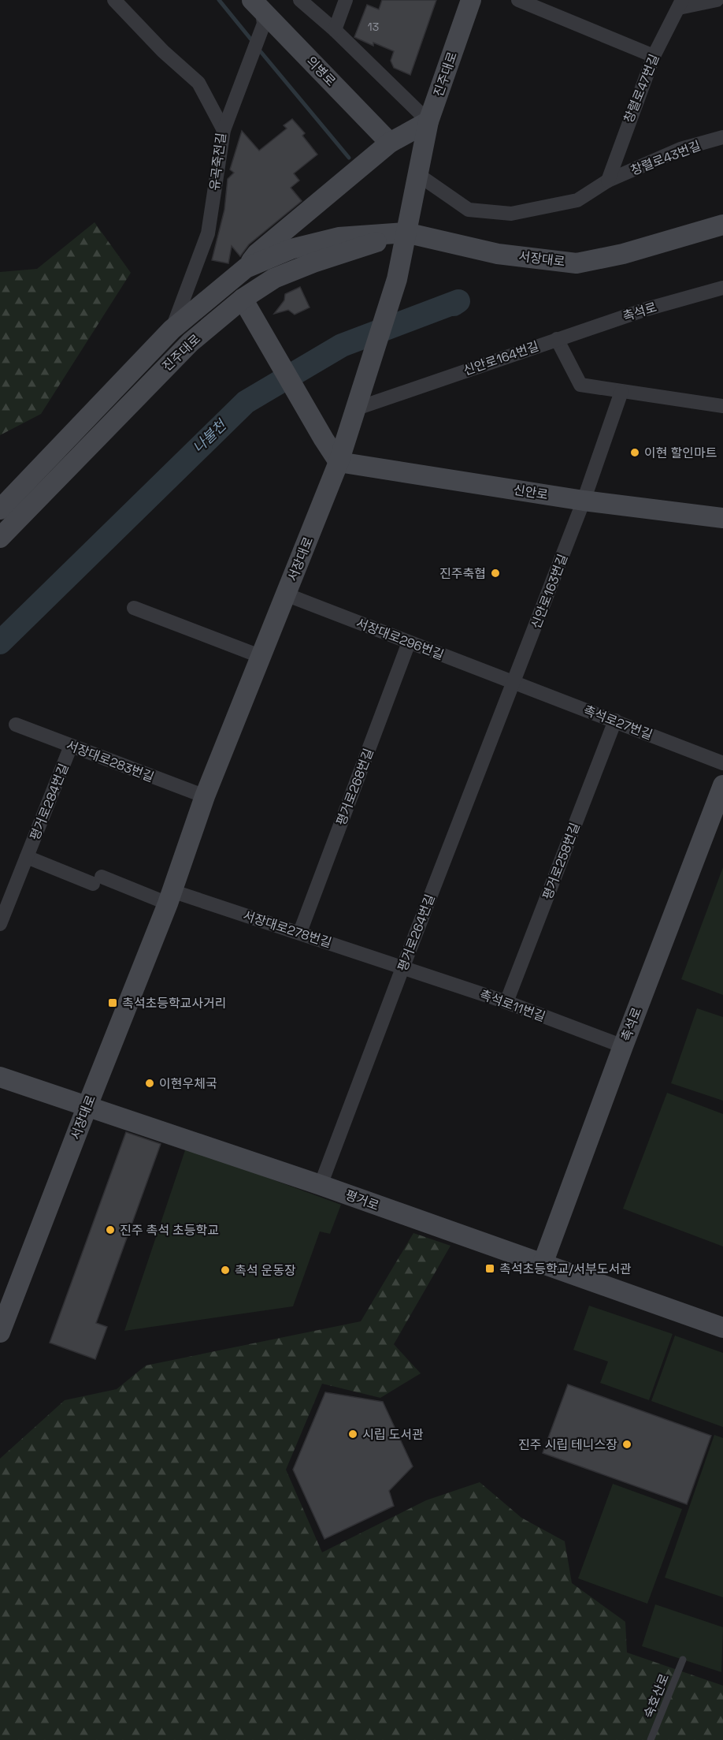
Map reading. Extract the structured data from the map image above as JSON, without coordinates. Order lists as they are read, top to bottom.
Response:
{
  "streets": {
    "street": [
      "의병로",
      "진주대로",
      "창렬로47번길",
      "창렬로43번길",
      "유곡죽전길",
      "서장대로",
      "촉석로",
      "신안로164번길",
      "신안로",
      "신안로163번길",
      "서장대로296번길",
      "촉석로27번길",
      "서장대로283번길",
      "평거로268번길",
      "평거로284번길",
      "평거로258번길",
      "서장대로278번길",
      "평거로264번길",
      "촉석로11번길",
      "평거로"
    ],
    "lane": ["숙호산로"]
  },
  "crossings": [
    ["진주대로", "창렬로43번길"],
    ["진주대로", "유곡죽전길"],
    ["진주대로", "서장대로"],
    ["창렬로47번길", "창렬로43번길"],
    ["서장대로", "신안로164번길"],
    ["서장대로", "신안로"],
    ["서장대로", "서장대로296번길"],
    ["서장대로", "서장대로283번길"],
    ["서장대로", "평거로284번길"],
    ["서장대로", "서장대로278번길"],
    ["서장대로", "평거로"],
    ["촉석로", "신안로164번길"],
    ["촉석로", "촉석로11번길"],
    ["촉석로", "평거로"],
    ["신안로", "신안로163번길"],
    ["신안로163번길", "서장대로296번길"],
    ["신안로163번길", "촉석로27번길"],
    ["신안로163번길", "평거로264번길"],
    ["서장대로296번길", "촉석로27번길"],
    ["서장대로296번길", "평거로268번길"],
    ["서장대로296번길", "평거로264번길"],
    ["촉석로27번길", "평거로258번길"],
    ["촉석로27번길", "평거로264번길"],
    ["서장대로283번길", "평거로284번길"],
    ["평거로268번길", "서장대로278번길"],
    ["평거로284번길", "서장대로278번길"],
    ["평거로258번길", "촉석로11번길"],
    ["서장대로278번길", "평거로264번길"],
    ["서장대로278번길", "촉석로11번길"],
    ["평거로264번길", "촉석로11번길"],
    ["평거로264번길", "평거로"]
  ],
  "water": ["나불천"],
  "places": {
    "other": [
      "이현 할인마트",
      "진주축협",
      "이현우체국",
      "진주 촉석 초등학교",
      "촉석 운동장",
      "시립 도서관",
      "진주 시립 테니스장"
    ],
    "transit": ["촉석초등학교사거리", "촉석초등학교/서부도서관"]
  },
  "house_numbers": ["13"]
}
